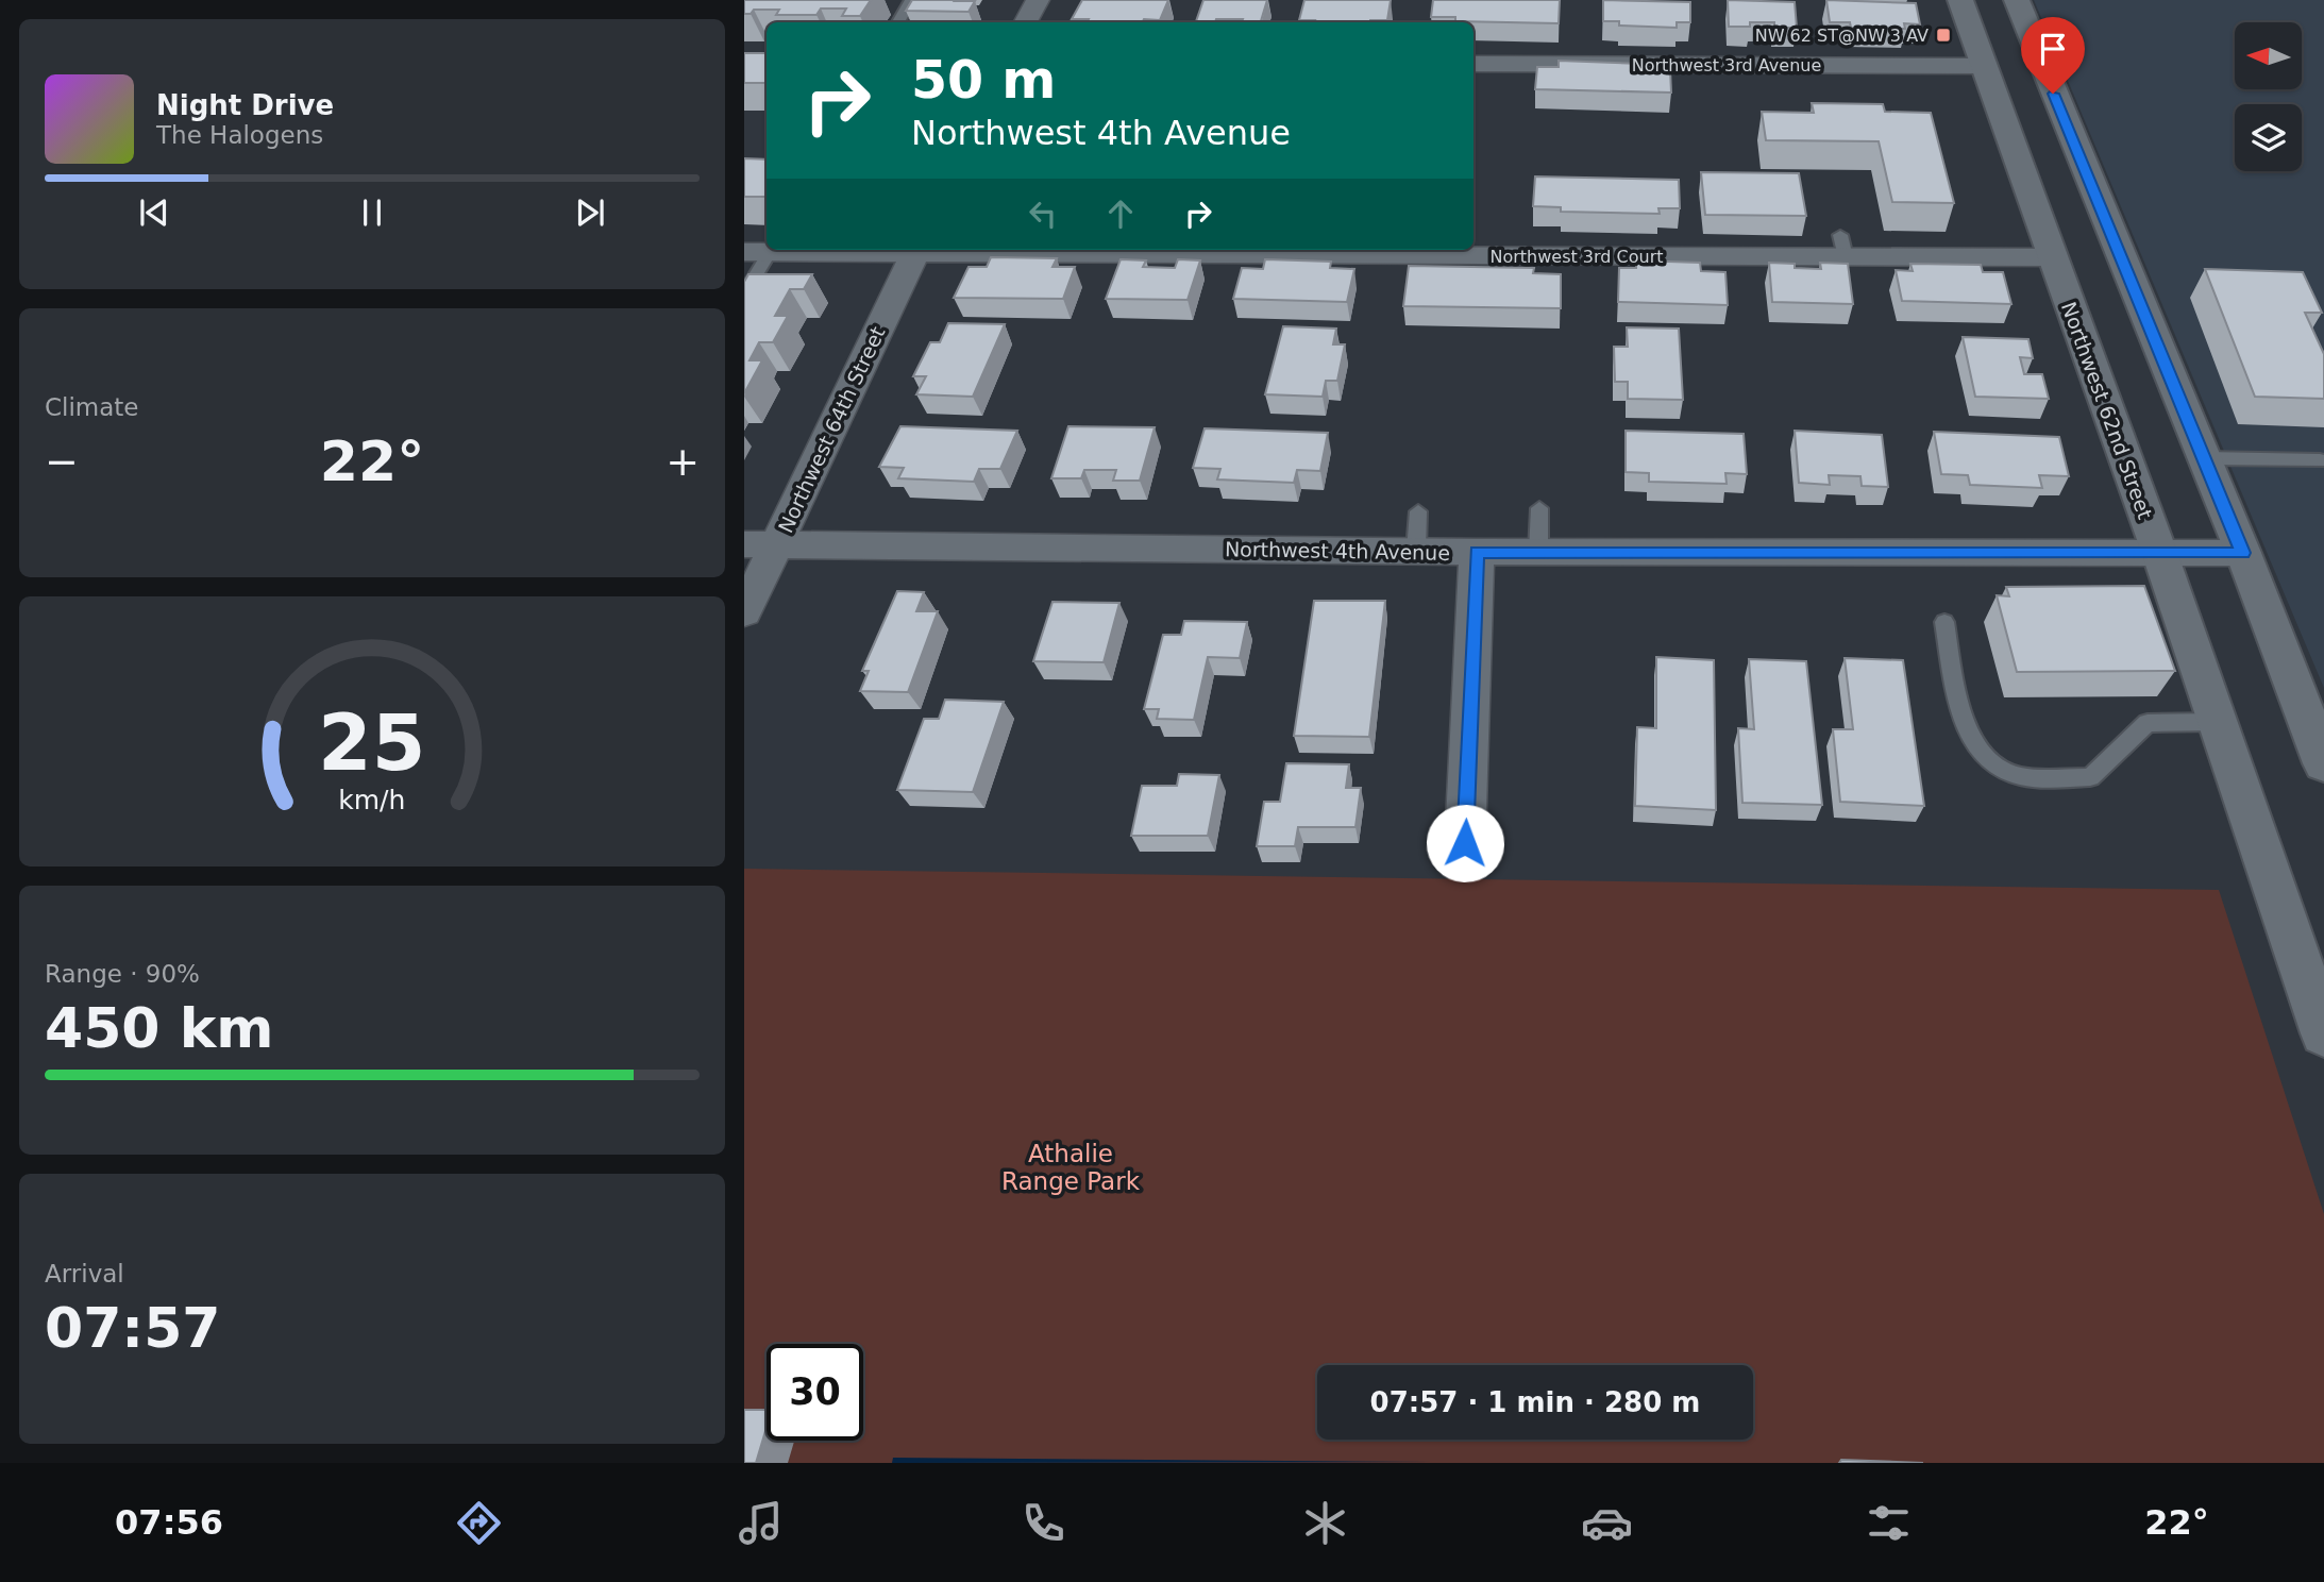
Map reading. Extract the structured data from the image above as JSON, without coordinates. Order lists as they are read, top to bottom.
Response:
{
  "streets": {
    "main road": ["Northwest 62nd Street"],
    "street": [
      "Northwest 3rd Avenue",
      "Northwest 3rd Court",
      "Northwest 64th Street",
      "Northwest 4th Avenue"
    ]
  },
  "crossings": [
    ["Northwest 3rd Avenue", "Northwest 62nd Street"],
    ["Northwest 3rd Court", "Northwest 62nd Street"],
    ["Northwest 62nd Street", "Northwest 4th Avenue"],
    ["Northwest 64th Street", "Northwest 4th Avenue"]
  ],
  "parks": ["Athalie Range Park"],
  "places": {
    "transit": ["NW 62 ST@NW 3 AV"]
  },
  "north": "left",
  "page": {
    "turn": ["50 m", "Northwest 4th Avenue"],
    "song": ["Night Drive", "The Halogens"],
    "tile": [
      "Climate",
      ["Range · 90%", "450 km"],
      ["Arrival", "07:57"]
    ],
    "heat": ["−", "22°", "+"],
    "limit": "30",
    "trip": "07:57 · 1 min · 280 m",
    "tabs": ["07:56", "22°"],
    "gauge": ["25", "km/h"]
  }
}
